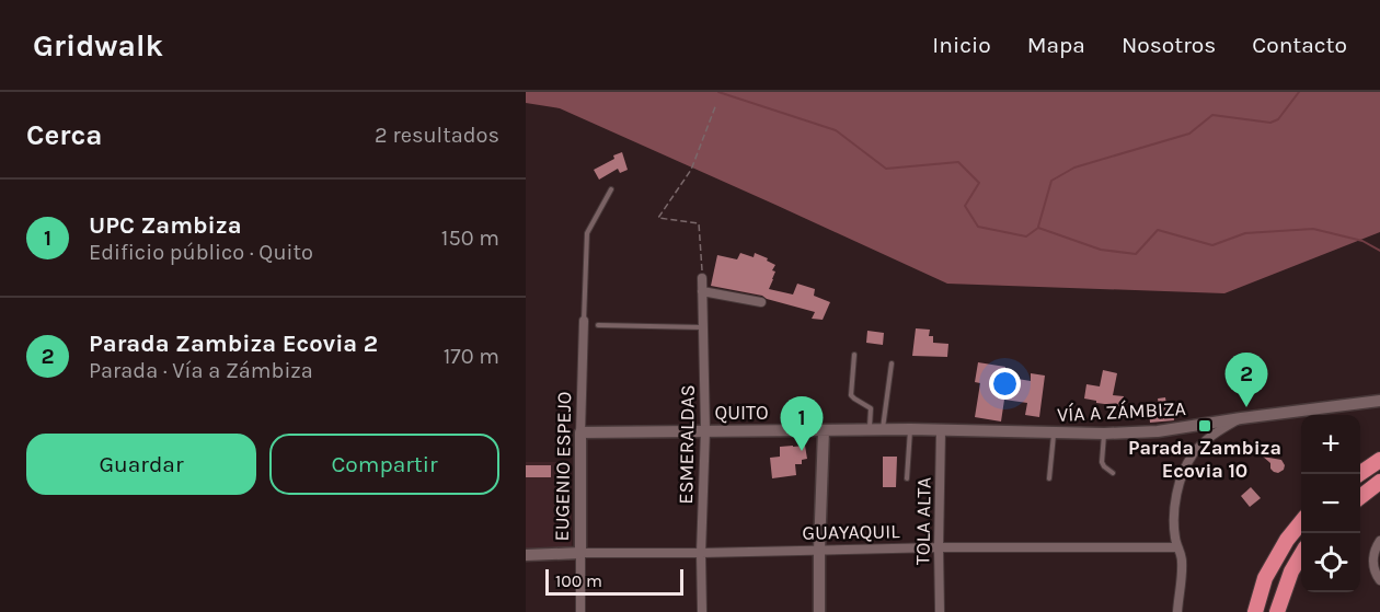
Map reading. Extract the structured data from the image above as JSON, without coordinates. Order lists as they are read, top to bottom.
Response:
{
  "streets": {
    "street": [
      "VÍA A ZÁMBIZA",
      "QUITO",
      "ESMERALDAS",
      "EUGENIO ESPEJO",
      "TOLA ALTA",
      "GUAYAQUIL"
    ]
  },
  "crossings": [
    ["VÍA A ZÁMBIZA", "QUITO"],
    ["VÍA A ZÁMBIZA", "TOLA ALTA"],
    ["QUITO", "ESMERALDAS"],
    ["QUITO", "EUGENIO ESPEJO"],
    ["QUITO", "TOLA ALTA"],
    ["ESMERALDAS", "GUAYAQUIL"],
    ["EUGENIO ESPEJO", "GUAYAQUIL"],
    ["TOLA ALTA", "GUAYAQUIL"]
  ],
  "places": {
    "transit": ["Parada Zambiza Ecovia 10"]
  },
  "scale_bar": "100 m",
  "page": {
    "header": "Gridwalk",
    "nav": [
      "Inicio",
      "Mapa",
      "Nosotros",
      "Contacto"
    ],
    "heading": ["Cerca", "2 resultados"],
    "list": [
      {
        "mark": "1",
        "name": "UPC Zambiza",
        "note": "Edificio público · Quito",
        "value": "150 m"
      },
      {
        "mark": "2",
        "name": "Parada Zambiza Ecovia 2",
        "note": "Parada · Vía a Zámbiza",
        "value": "170 m"
      }
    ],
    "pins": ["2", "1"],
    "buttons": ["Guardar", "Compartir"],
    "map_buttons": ["+", "−"],
    "scale": "100 m"
  }
}
